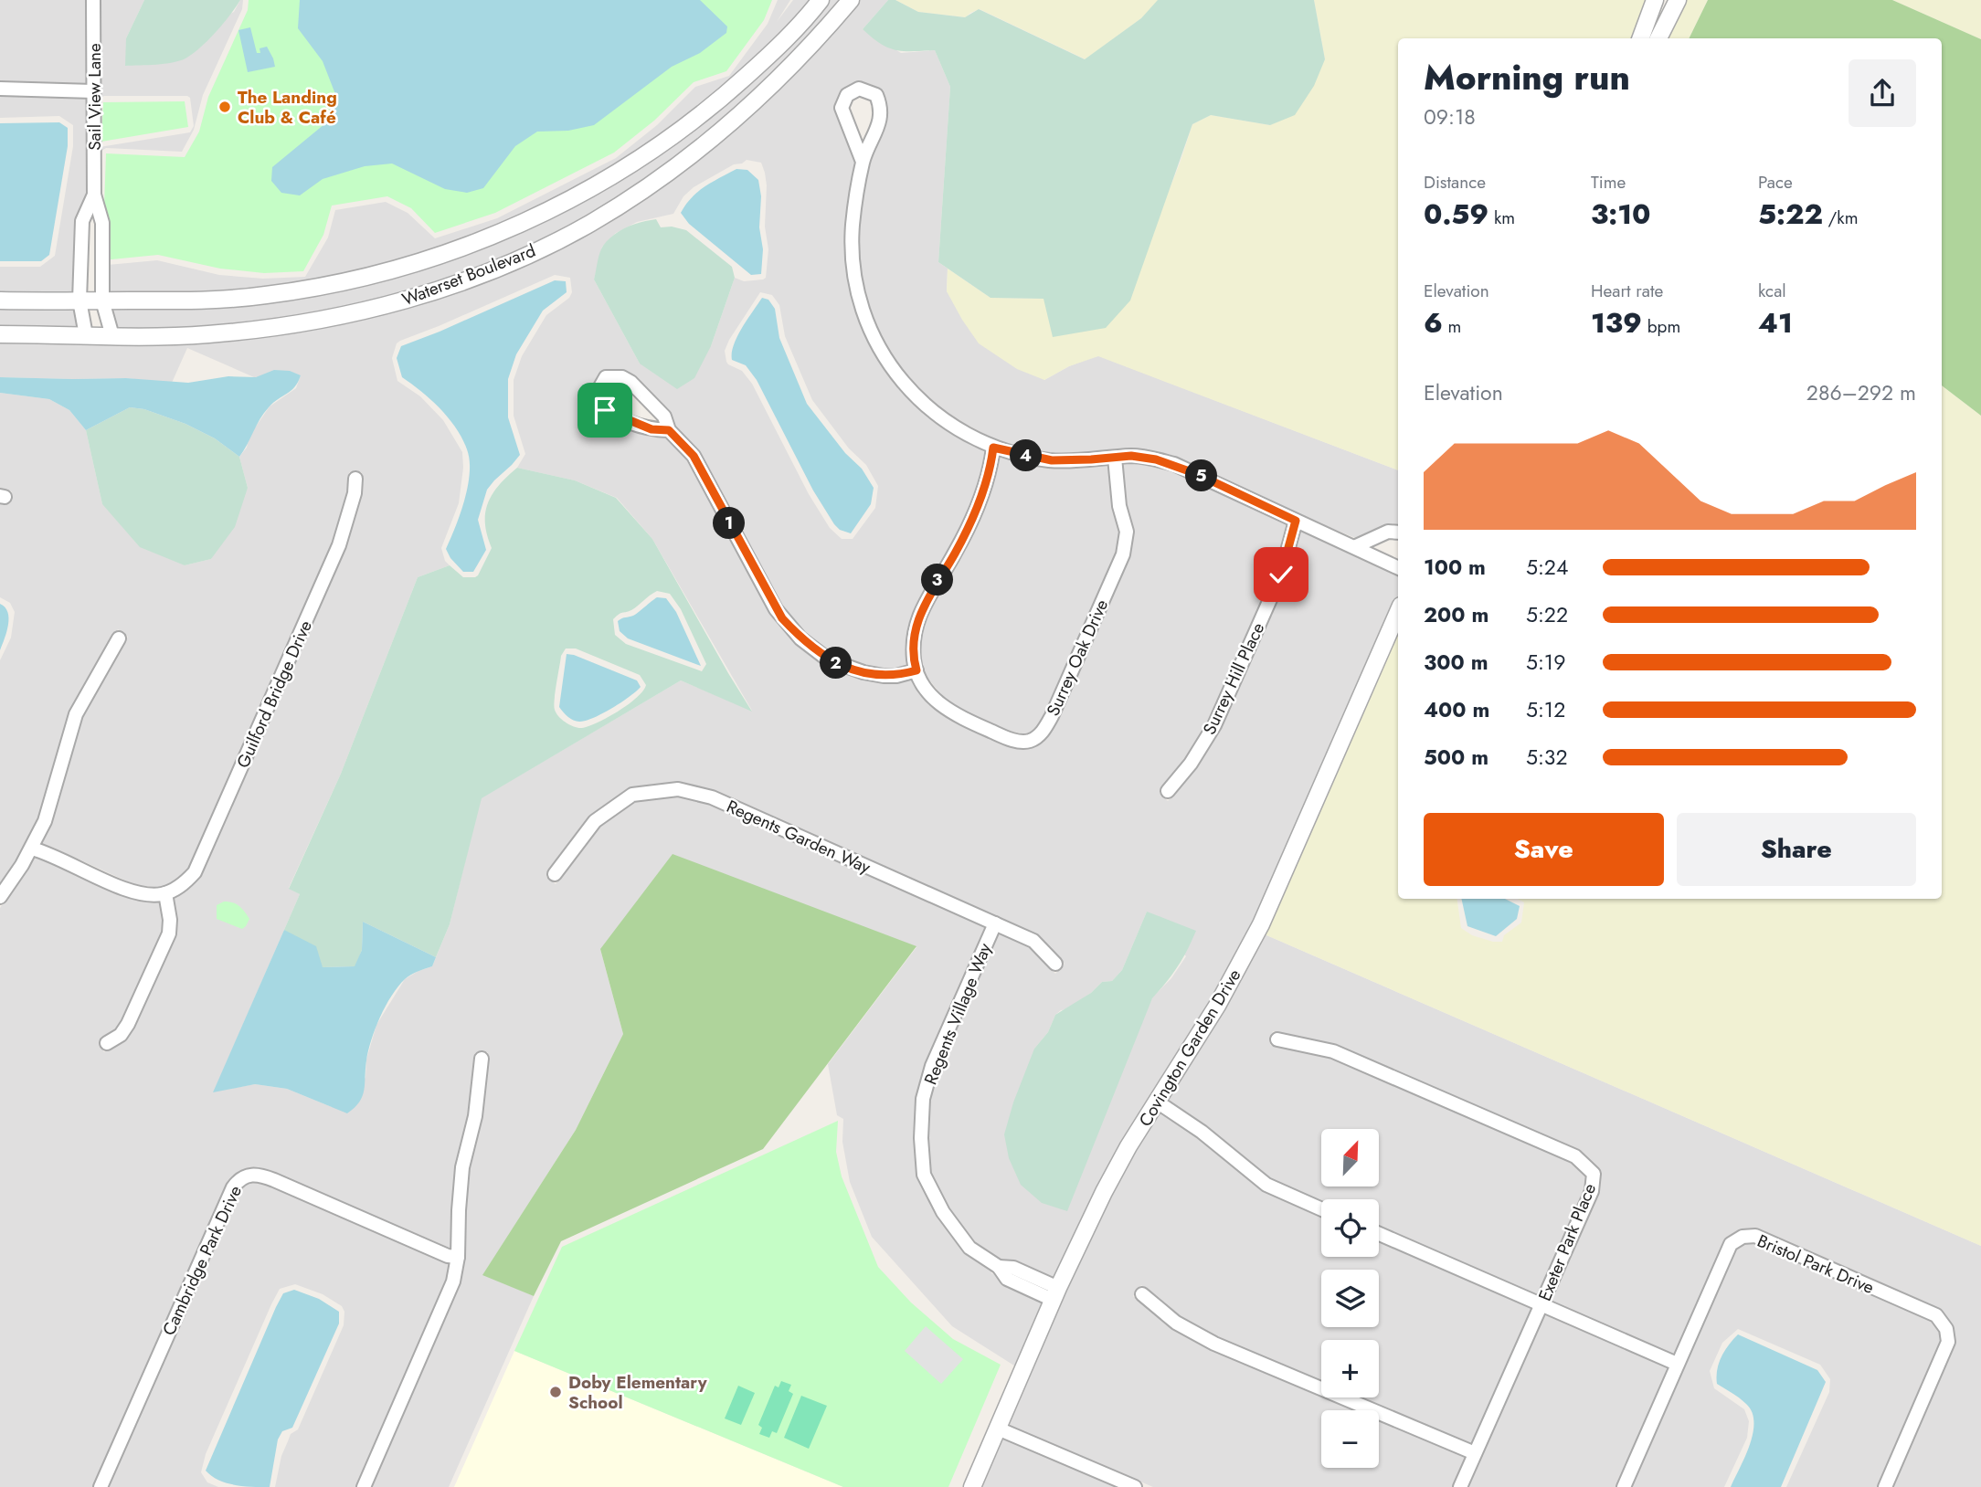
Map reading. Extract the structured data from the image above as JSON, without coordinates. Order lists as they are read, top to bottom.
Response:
{
  "streets": {
    "street": [
      "Sail View Lane",
      "Waterset Boulevard",
      "Surrey Oak Drive",
      "Surrey Hill Place",
      "Guilford Bridge Drive",
      "Regents Garden Way",
      "Regents Village Way",
      "Covington Garden Drive",
      "Exeter Park Place",
      "Cambridge Park Drive",
      "Bristol Park Drive"
    ]
  },
  "crossings": [
    ["Sail View Lane", "Waterset Boulevard"],
    ["Regents Garden Way", "Regents Village Way"],
    ["Regents Village Way", "Covington Garden Drive"]
  ],
  "places": ["The Landing Club & Café", "Doby Elementary School"],
  "north": "top right",
  "page": {
    "heading": ["Morning run", "09:18"],
    "stats": [
      ["Distance", "0.59 km"],
      ["Time", "3:10"],
      ["Pace", "5:22 /km"],
      ["Elevation", "6 m"],
      ["Heart rate", "139 bpm"],
      ["kcal", "41"]
    ],
    "chart": ["Elevation", "286–292 m"],
    "pins": [
      "4",
      "5",
      "1",
      "3",
      "2"
    ],
    "list": [
      {
        "name": "100 m",
        "note": "5:24"
      },
      {
        "name": "200 m",
        "note": "5:22"
      },
      {
        "name": "300 m",
        "note": "5:19"
      },
      {
        "name": "400 m",
        "note": "5:12"
      },
      {
        "name": "500 m",
        "note": "5:32"
      }
    ],
    "buttons": ["Save", "Share"],
    "map_buttons": ["+", "−"]
  }
}
